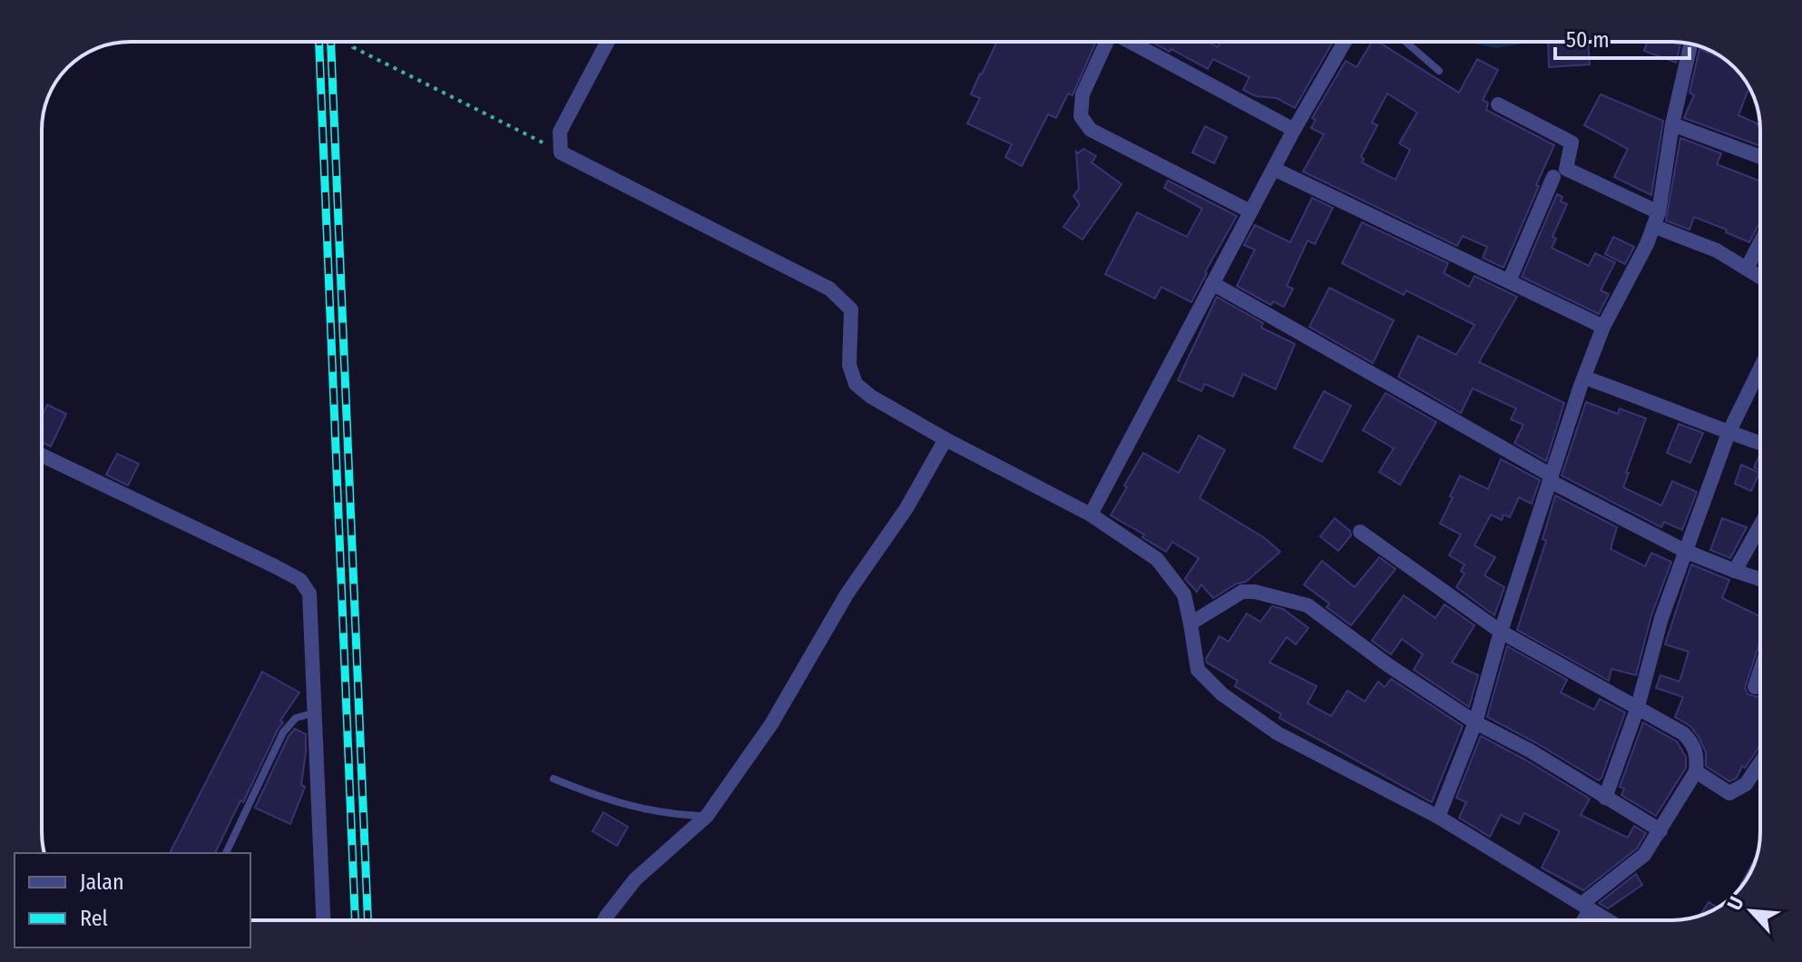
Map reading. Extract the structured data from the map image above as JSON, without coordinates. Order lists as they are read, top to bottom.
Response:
{
  "legend": ["Jalan", "Rel"],
  "scale_bar": "50 m",
  "north": "top left"
}
